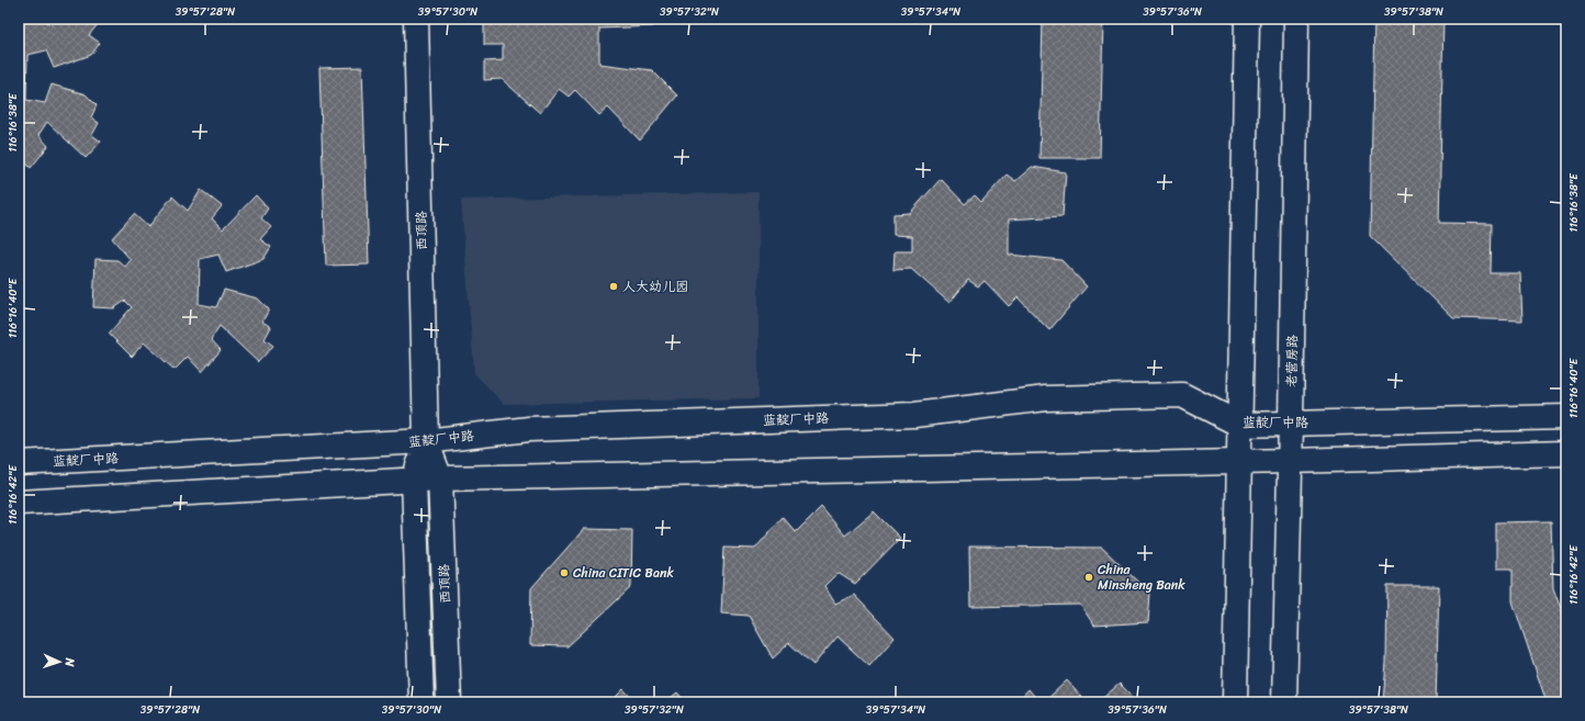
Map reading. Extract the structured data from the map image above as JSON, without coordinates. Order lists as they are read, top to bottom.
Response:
{
  "streets": {
    "street": ["西顶路", "老营房路", "蓝靛厂中路"]
  },
  "crossings": [
    ["西顶路", "蓝靛厂中路"],
    ["老营房路", "蓝靛厂中路"]
  ],
  "places": ["人大幼儿园", "China CITIC Bank", "China Minsheng Bank"],
  "north": "right",
  "coordinates": [
    "39°57'28\"N",
    "39°57'30\"N",
    "39°57'32\"N",
    "39°57'34\"N",
    "39°57'36\"N",
    "39°57'38\"N",
    "116°16'38\"E",
    "116°16'40\"E",
    "116°16'42\"E"
  ]
}
